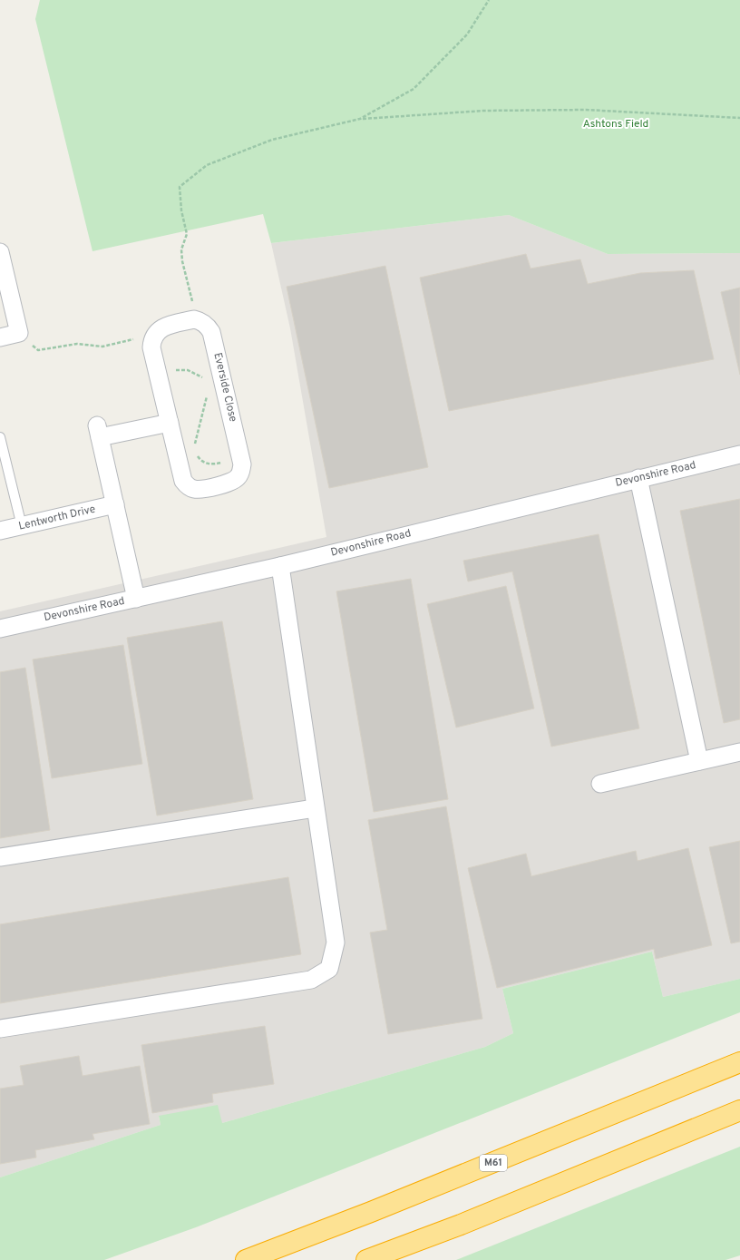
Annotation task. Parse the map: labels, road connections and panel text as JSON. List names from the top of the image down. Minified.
{"streets":{"highway":["M61"],"street":["Everside Close","Devonshire Road","Lentworth Drive"]},"parks":["Ashtons Field"]}
